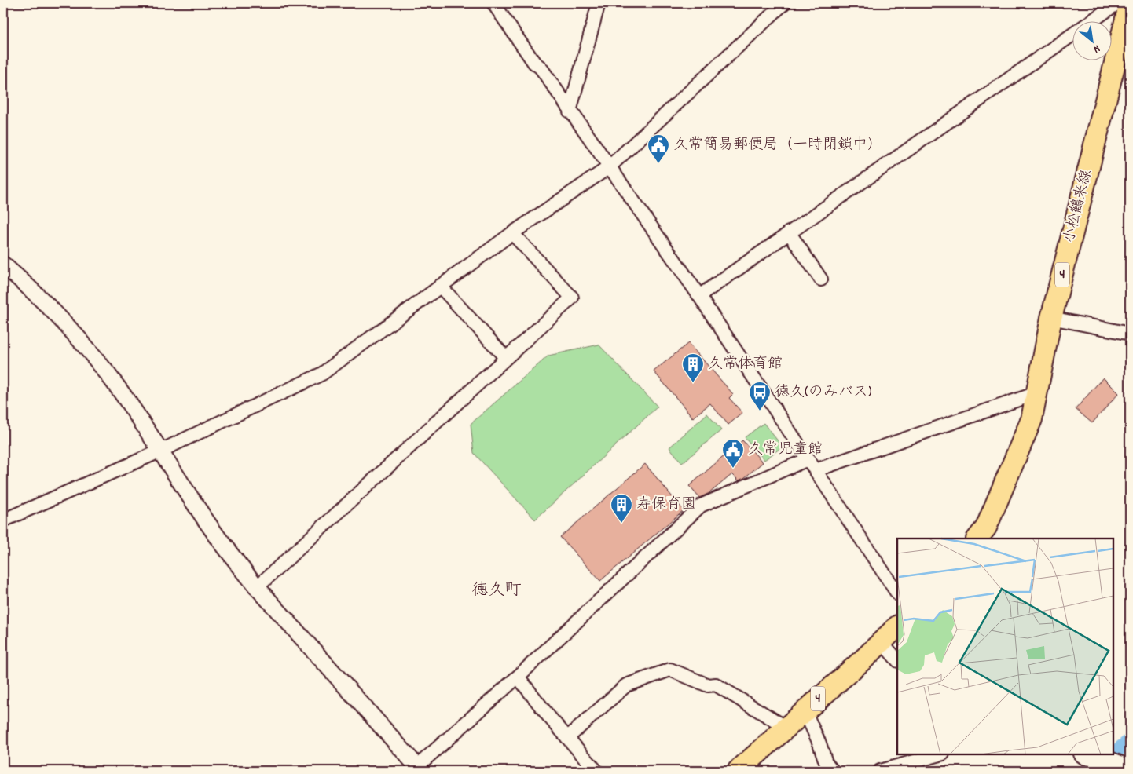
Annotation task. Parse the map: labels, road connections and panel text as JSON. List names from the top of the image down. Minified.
{"streets":{"main road":["小松鶴来線","4"]},"districts":["徳久町"],"places":{"public building":["久常簡易郵便局（一時閉鎖中）","久常児童館"],"building":["久常体育館","寿保育園"],"bus stop":["徳久(のみバス)"]},"north":"bottom right"}
